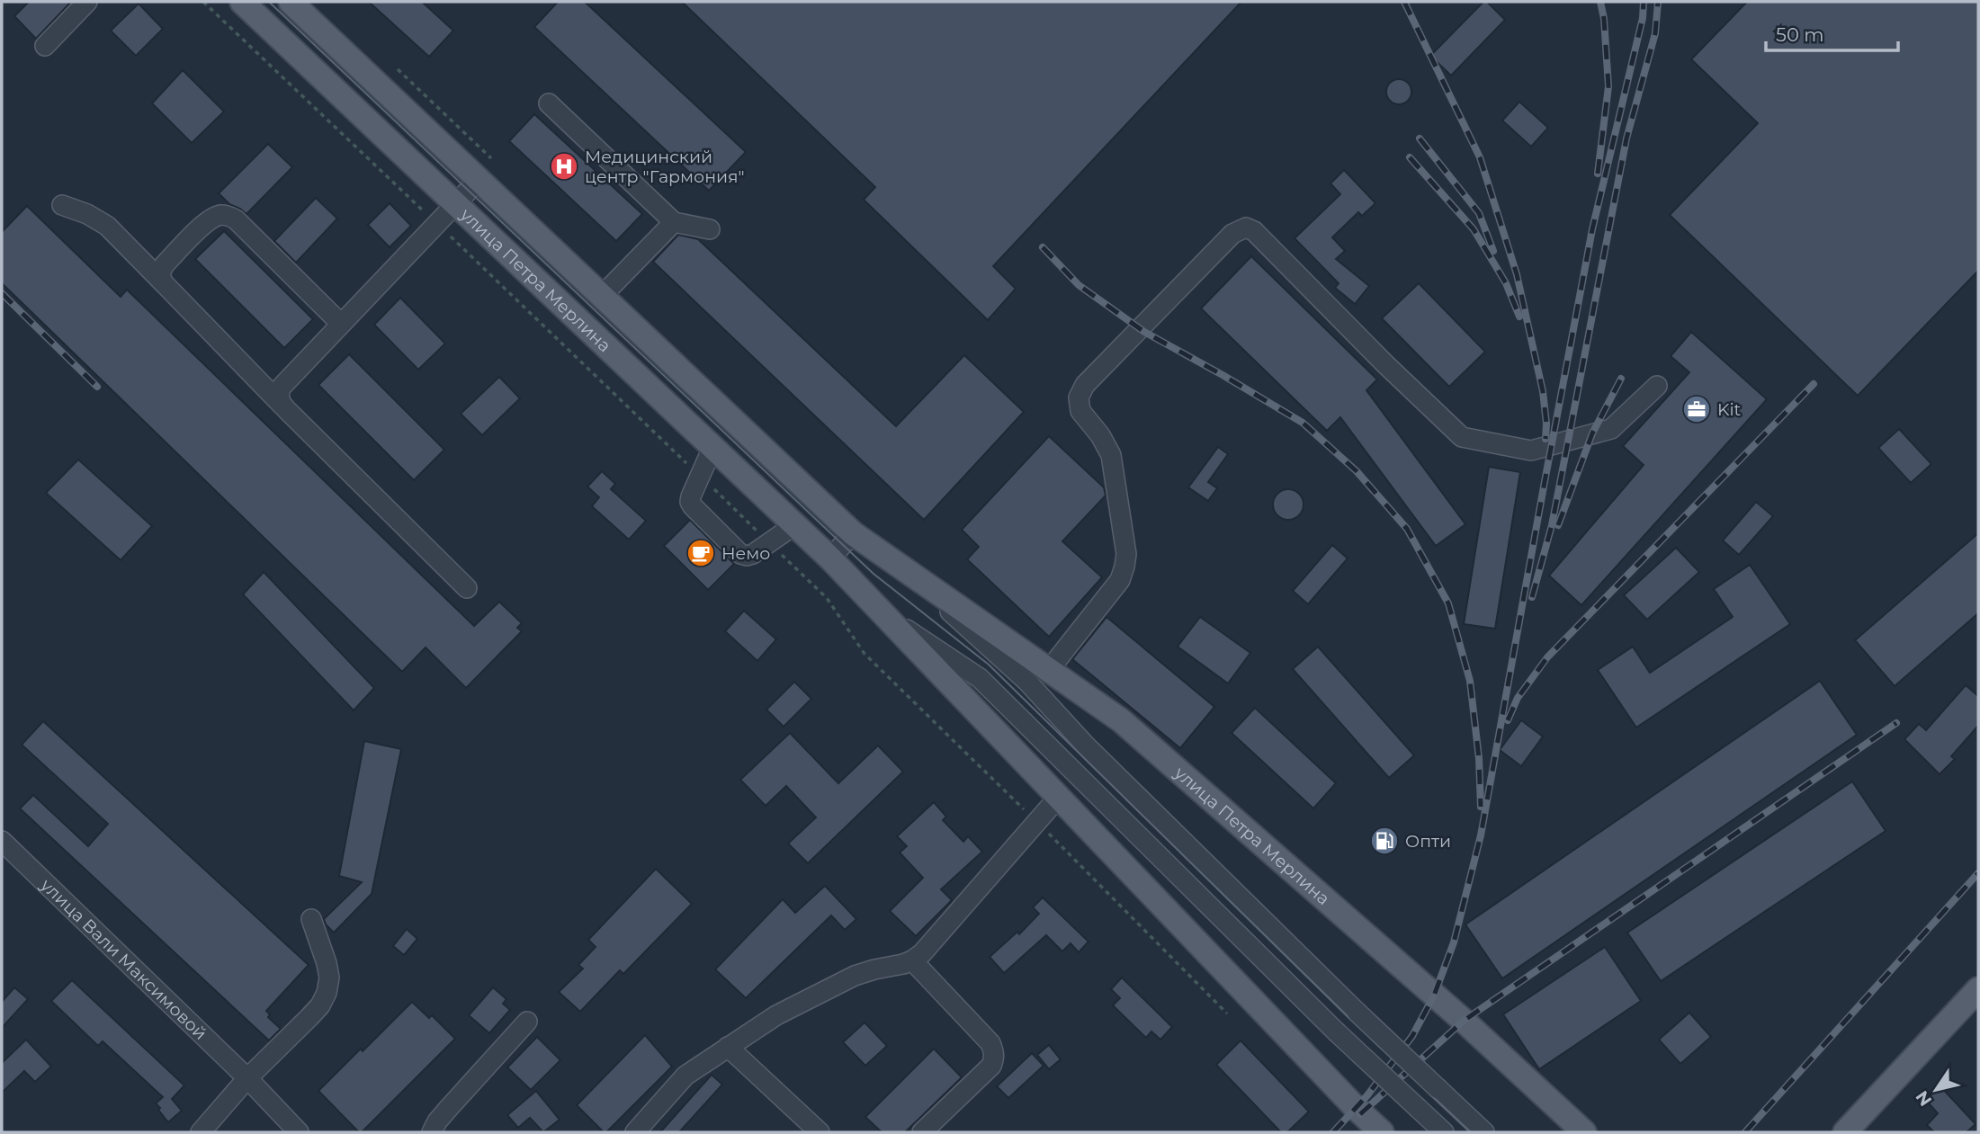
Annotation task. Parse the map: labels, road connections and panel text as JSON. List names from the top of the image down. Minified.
{"streets":{"main road":["улица Петра Мерлина"],"street":["улица Вали Максимовой"]},"places":{"hospital":["Медицинский центр \"Гармония\""],"office":["Kit"],"cafe":["Немо"],"fuel station":["Опти"]},"scale_bar":"50 m","north":"bottom left"}
